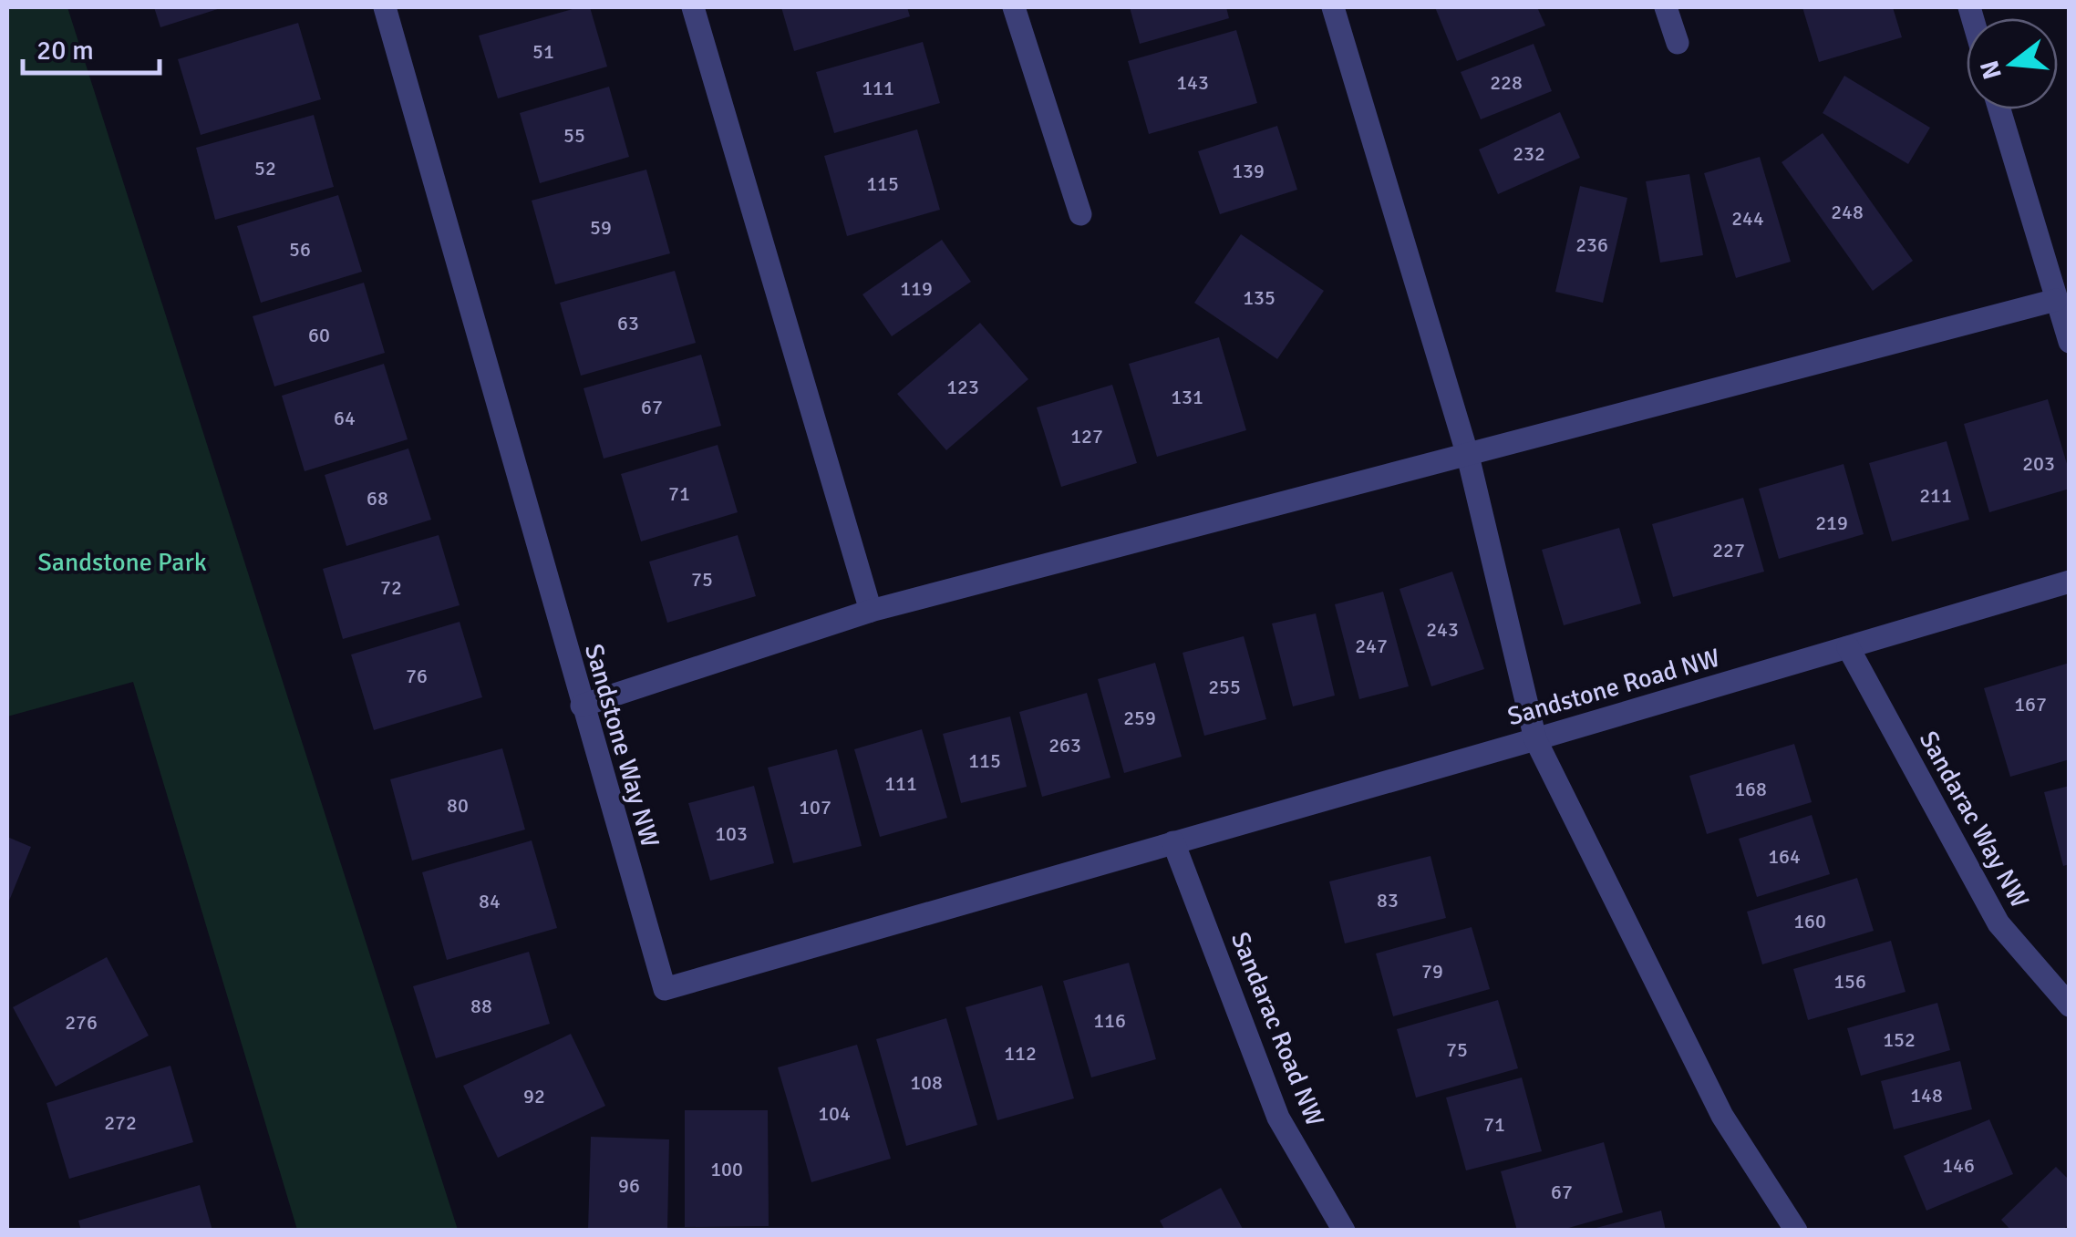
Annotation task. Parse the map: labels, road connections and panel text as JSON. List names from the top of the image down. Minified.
{"streets":{"street":["Sandstone Road NW","Sandstone Way NW","Sandarac Way NW","Sandarac Road NW"]},"crossings":[["Sandstone Road NW","Sandstone Way NW"],["Sandstone Road NW","Sandarac Way NW"],["Sandstone Road NW","Sandarac Road NW"],["Sandstone Way NW","Sandarac Road NW"]],"parks":["Sandstone Park"],"house_numbers":["51","143","228","111","55","232","52","139","115","248","244","59","236","56","119","135","63","60","123","131","67","64","127","203","71","211","68","219","227","75","72","243","247","76","255","167","259","263","115","111","168","80","107","103","164","83","84","160","79","156","88","116","276","152","75","112","108","148","92","104","272","71","146","100","96","67"],"scale_bar":"20 m","north":"left"}
